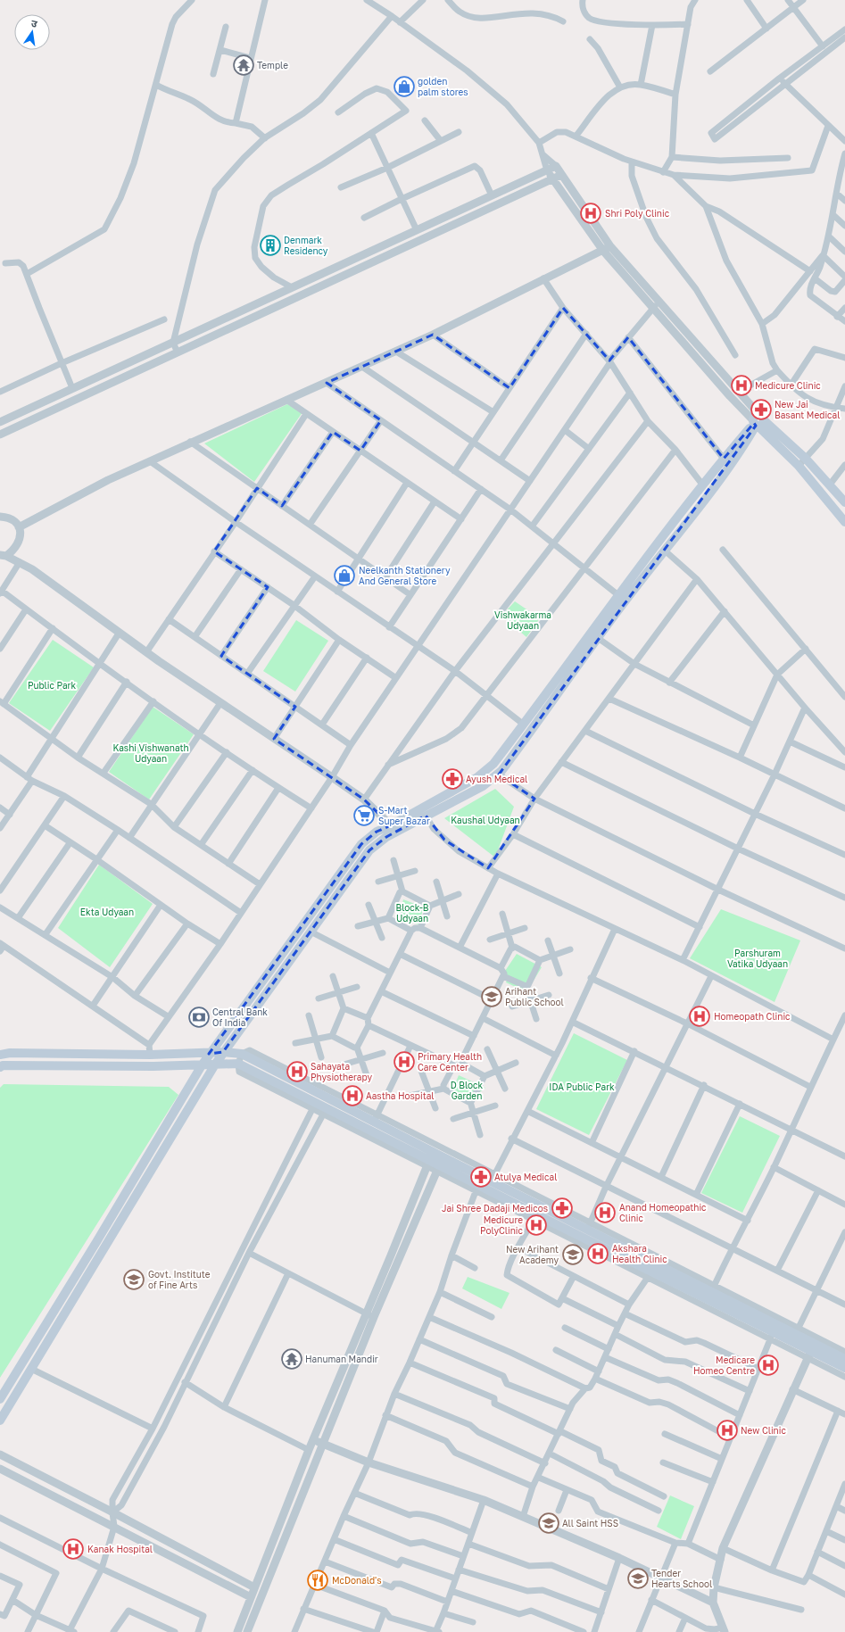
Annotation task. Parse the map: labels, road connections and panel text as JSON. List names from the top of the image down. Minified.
{"parks":["Vishwakarma Udyaan","Public Park","Kashi Vishwanath Udyaan","Kaushal Udyaan","Block-B Udyaan","Ekta Udyaan","Parshuram Vatika Udyaan","D Block Garden","IDA Public Park"],"places":{"temple":["Temple","Hanuman Mandir"],"shop":["golden palm stores","Neelkanth Stationery And General Store"],"hospital":["Shri Poly Clinic","Medicure Clinic","Homeopath Clinic","Primary Health Care Center","Sahayata Physiotherapy","Aastha Hospital","Anand Homeopathic Clinic","Medicure PolyClinic","Akshara Health Clinic","Medicare Homeo Centre","New Clinic","Kanak Hospital"],"building":["Denmark Residency"],"pharmacy":["New Jai Basant Medical","Ayush Medical","Atulya Medical","Jai Shree Dadaji Medicos"],"supermarket":["S-Mart Super Bazar"],"school or university":["Arihant Public School","New Arihant Academy","Govt. Institute of Fine Arts","All Saint HSS","Tender Hearts School"],"bank":["Central Bank Of India"],"restaurant":["McDonald's"]},"north":"top"}
